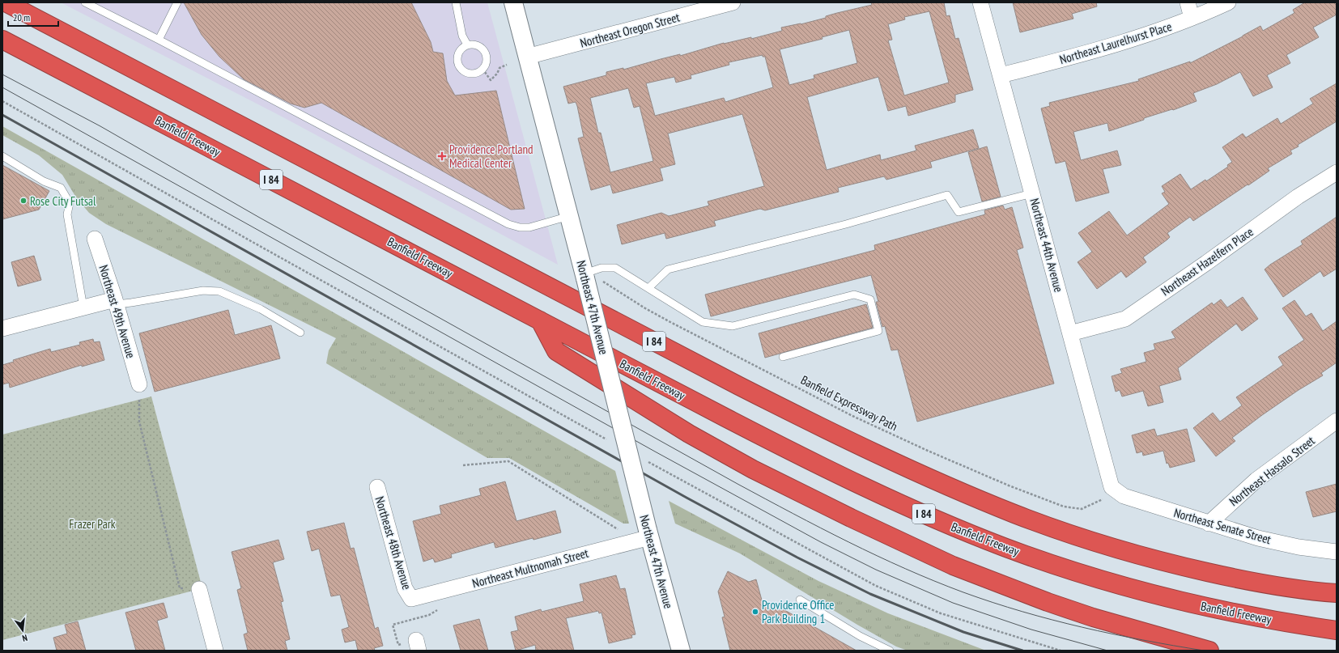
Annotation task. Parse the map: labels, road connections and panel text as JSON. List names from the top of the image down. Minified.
{"streets":{"highway":["Banfield Freeway","I 84"],"main road":["Northeast 47th Avenue"],"street":["Northeast Oregon Street","Northeast Laurelhurst Place","Northeast 44th Avenue","Northeast Hazelfern Place","Northeast 49th Avenue","Northeast Hassalo Street","Northeast Senate Street","Northeast 48th Avenue","Northeast Multnomah Street"],"path":["Banfield Expressway Path"]},"crossings":[["Northeast Oregon Street","Northeast 47th Avenue"],["Northeast Laurelhurst Place","Northeast 44th Avenue"],["Northeast 44th Avenue","Northeast Hazelfern Place"],["Northeast 44th Avenue","Banfield Expressway Path"],["Northeast 44th Avenue","Northeast Senate Street"],["Northeast 47th Avenue","Banfield Expressway Path"],["Northeast 47th Avenue","Northeast Multnomah Street"],["Banfield Expressway Path","Northeast Senate Street"],["Northeast Hassalo Street","Northeast Senate Street"],["Northeast 48th Avenue","Northeast Multnomah Street"]],"parks":["Frazer Park"],"places":{"health":["Providence Portland Medical Center"],"other":["Rose City Futsal","Providence Office Park Building 1"]},"scale_bar":"20 m","north":"bottom"}
